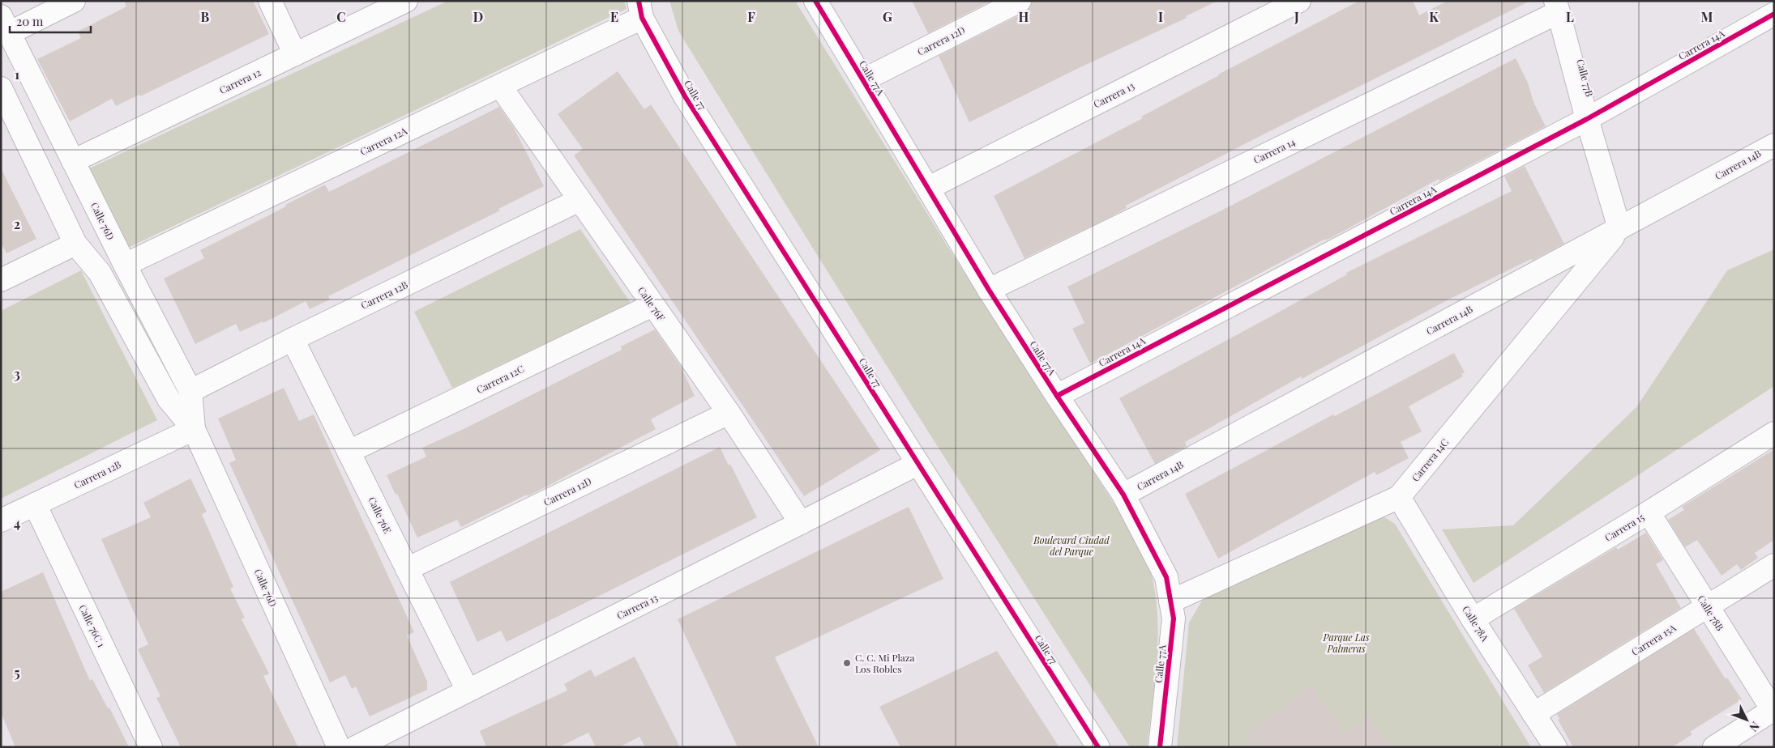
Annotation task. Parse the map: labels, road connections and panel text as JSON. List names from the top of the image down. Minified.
{"streets":{"street":["Carrera 12D","Carrera 14A","Calle 77A","Calle 77B","Carrera 12","Calle 77","Carrera 13","Carrera 12A","Carrera 14","Carrera 14B","Calle 76D","Carrera 12B","Calle 76F","Carrera 12C","Carrera 14C","Calle 76E","Carrera 15","Calle 78B","Calle 78A","Calle 76C 1","Carrera 15A"]},"crossings":[["Carrera 12D","Calle 77A"],["Carrera 12D","Calle 76F"],["Carrera 12D","Calle 76E"],["Carrera 14A","Calle 77A"],["Carrera 14A","Calle 77B"],["Calle 77A","Carrera 13"],["Calle 77A","Carrera 14"],["Calle 77A","Carrera 14B"],["Calle 77A","Carrera 14C"],["Calle 77B","Carrera 14"],["Calle 77B","Carrera 14B"],["Calle 77B","Carrera 14C"],["Carrera 12","Calle 76D"],["Calle 77","Carrera 13"],["Calle 77","Carrera 12A"],["Carrera 13","Calle 76F"],["Carrera 13","Calle 76E"],["Carrera 12A","Calle 76D"],["Carrera 12A","Calle 76F"],["Carrera 14B","Carrera 14C"],["Calle 76D","Carrera 12B"],["Carrera 12B","Calle 76F"],["Carrera 12B","Calle 76E"],["Carrera 12B","Calle 76C 1"],["Calle 76F","Carrera 12C"],["Carrera 12C","Calle 76E"],["Carrera 14C","Calle 78A"],["Carrera 15","Calle 78B"],["Carrera 15","Calle 78A"],["Calle 78B","Carrera 15A"],["Calle 78A","Carrera 15A"]],"parks":["Boulevard Ciudad del Parque","Parque Las Palmeras"],"places":["C. C. Mi Plaza Los Robles"],"scale_bar":"20 m","north":"bottom right","grid":{"columns":["B","C","D","E","F","G","H","I","J","K","L","M"],"rows":["1","2","3","4","5"]}}
